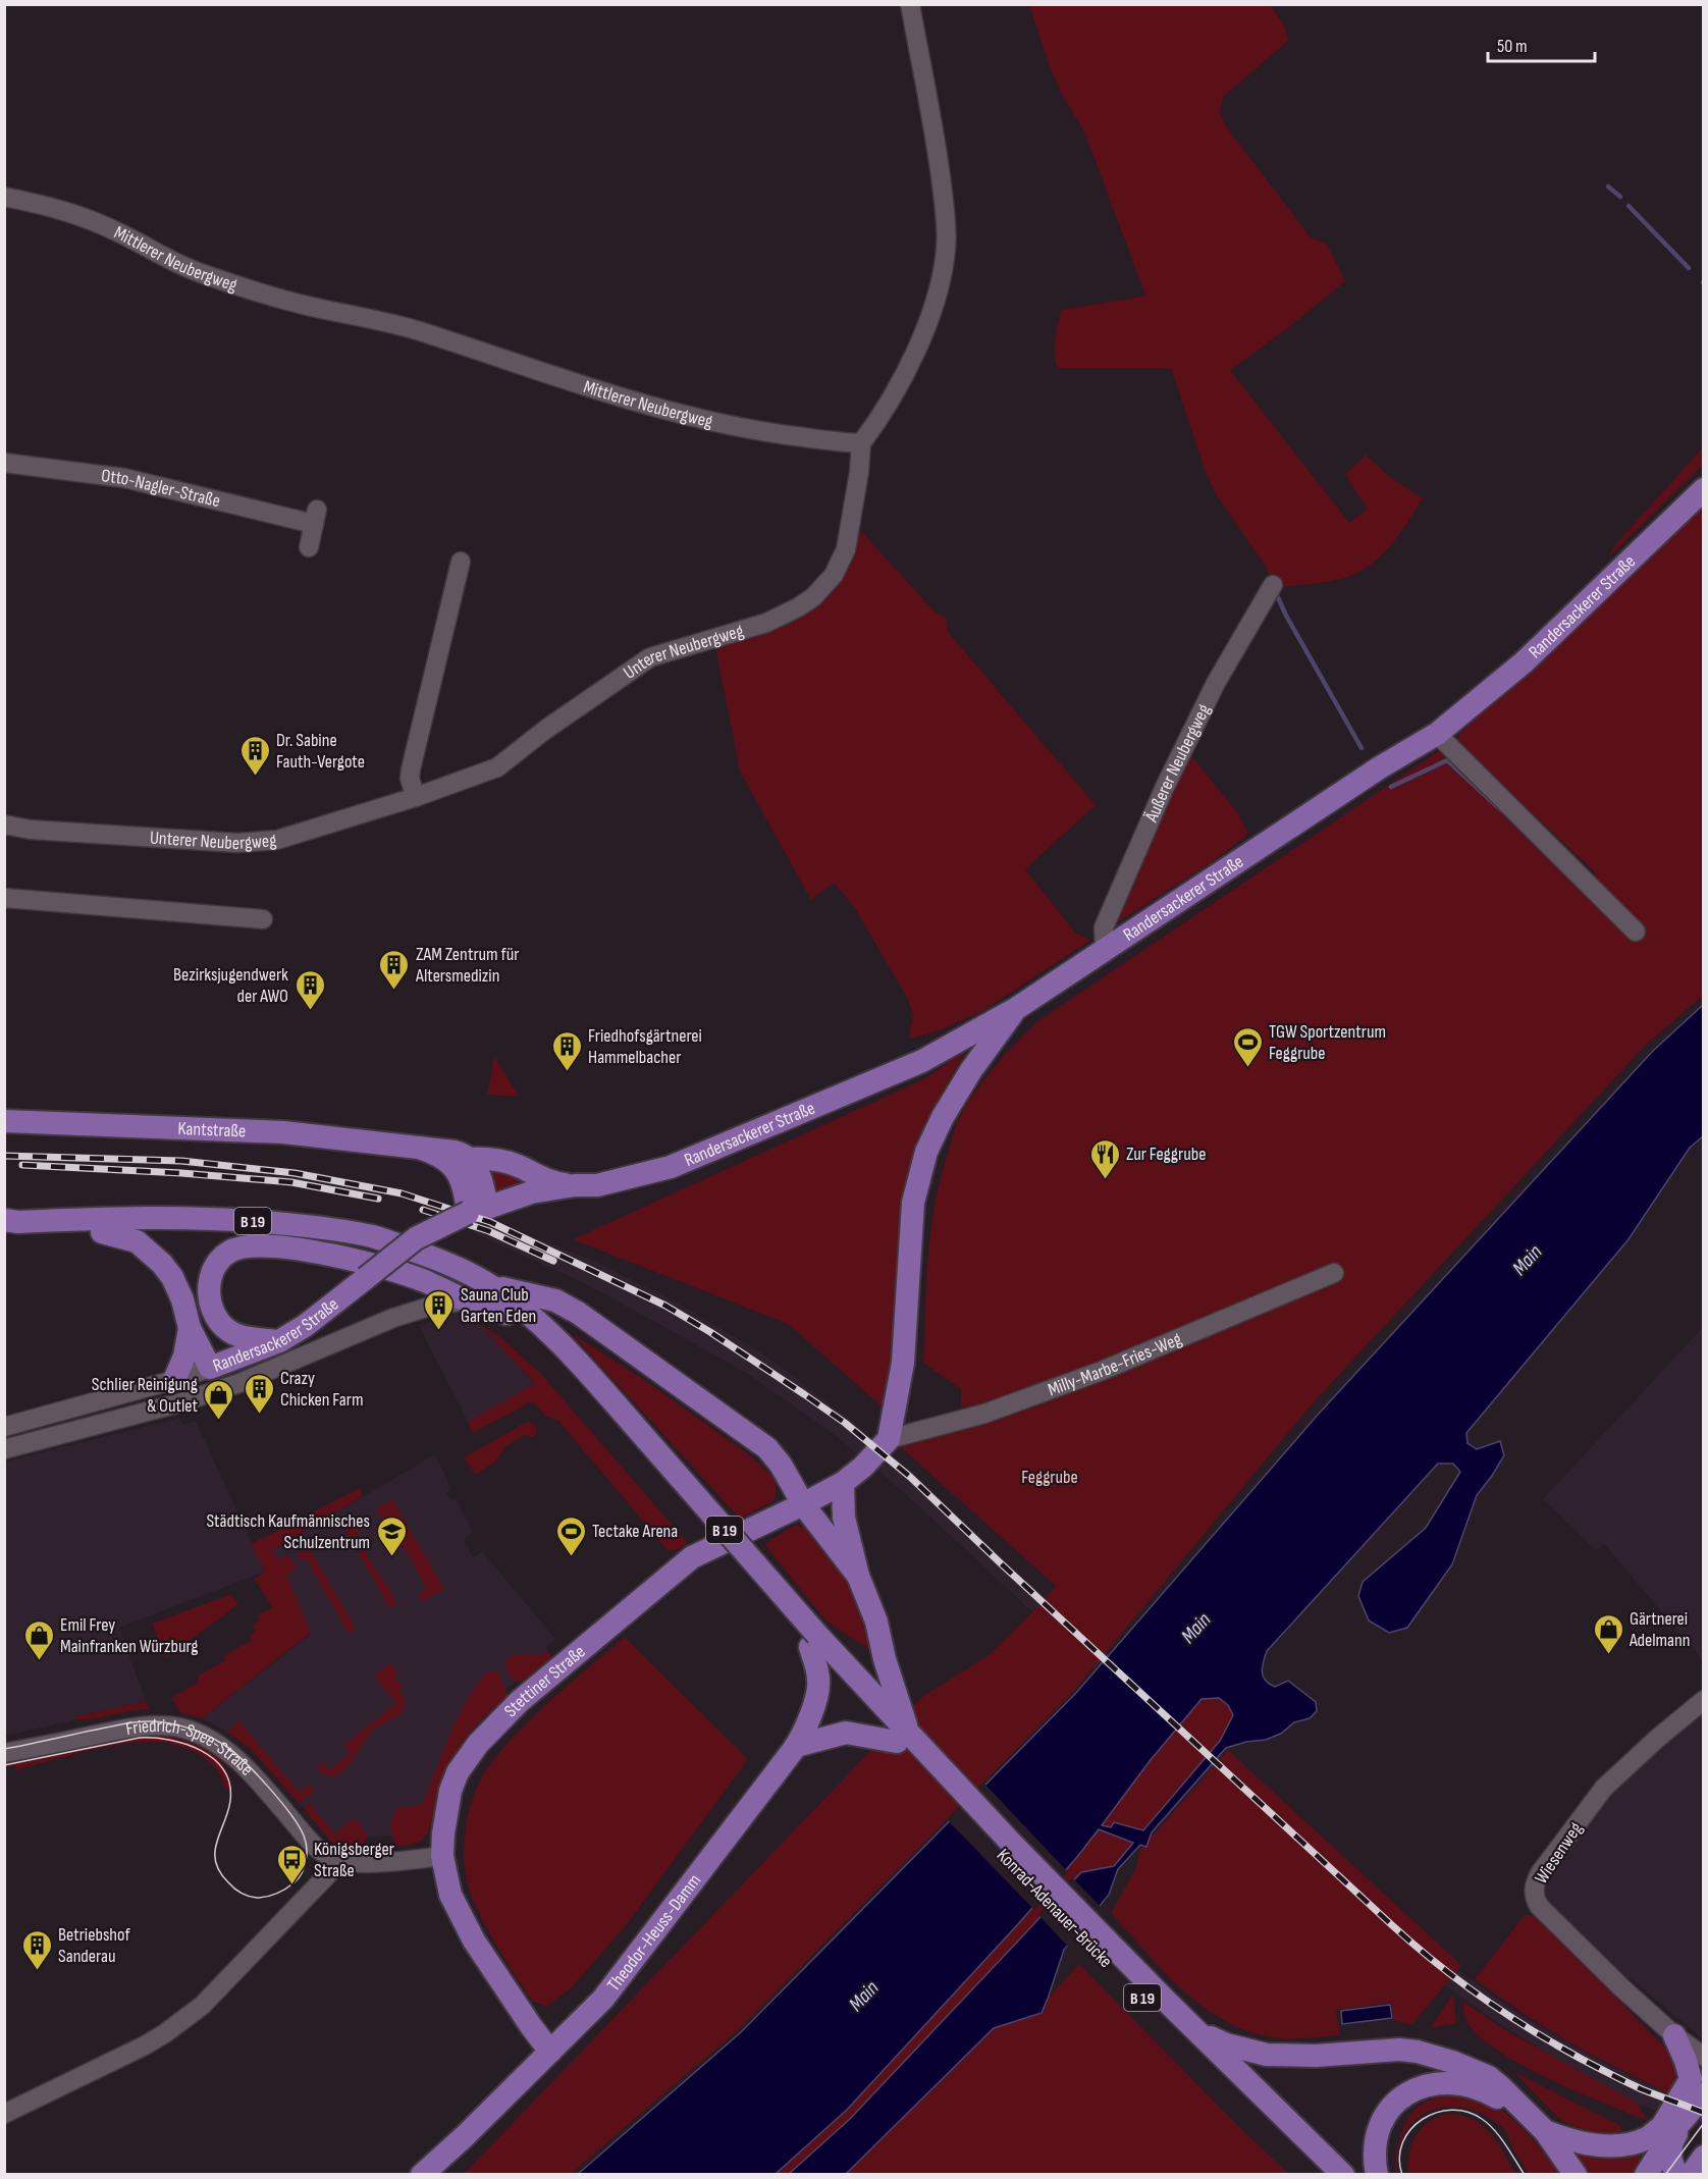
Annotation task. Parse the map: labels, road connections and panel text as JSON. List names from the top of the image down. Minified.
{"streets":{"main road":["Randersackerer Straße","Kantstraße","B 19","Stettiner Straße","Konrad-Adenauer-Brücke","Theodor-Heuss-Damm"],"street":["Mittlerer Neubergweg","Otto-Nagler-Straße","Unterer Neubergweg","Äußerer Neubergweg","Milly-Marbe-Fries-Weg","Friedrich-Spee-Straße","Wiesenweg"]},"crossings":[["Mittlerer Neubergweg","Unterer Neubergweg"],["Randersackerer Straße","Äußerer Neubergweg"],["Randersackerer Straße","Kantstraße"],["B 19","Konrad-Adenauer-Brücke"],["B 19","Theodor-Heuss-Damm"],["Milly-Marbe-Fries-Weg","Stettiner Straße"],["Stettiner Straße","Theodor-Heuss-Damm"]],"water":["Main"],"parks":["Feggrube"],"places":{"building":["Dr. Sabine Fauth-Vergote","ZAM Zentrum für Altersmedizin","Bezirksjugendwerk der AWO","Friedhofsgärtnerei Hammelbacher","Sauna Club Garten Eden","Crazy Chicken Farm","Betriebshof Sanderau"],"sports":["TGW Sportzentrum Feggrube","Tectake Arena"],"restaurant":["Zur Feggrube"],"shop":["Schlier Reinigung & Outlet","Gärtnerei Adelmann","Emil Frey Mainfranken Würzburg"],"school or university":["Städtisch Kaufmännisches Schulzentrum"],"bus stop":["Königsberger Straße"]},"scale_bar":"50 m"}
